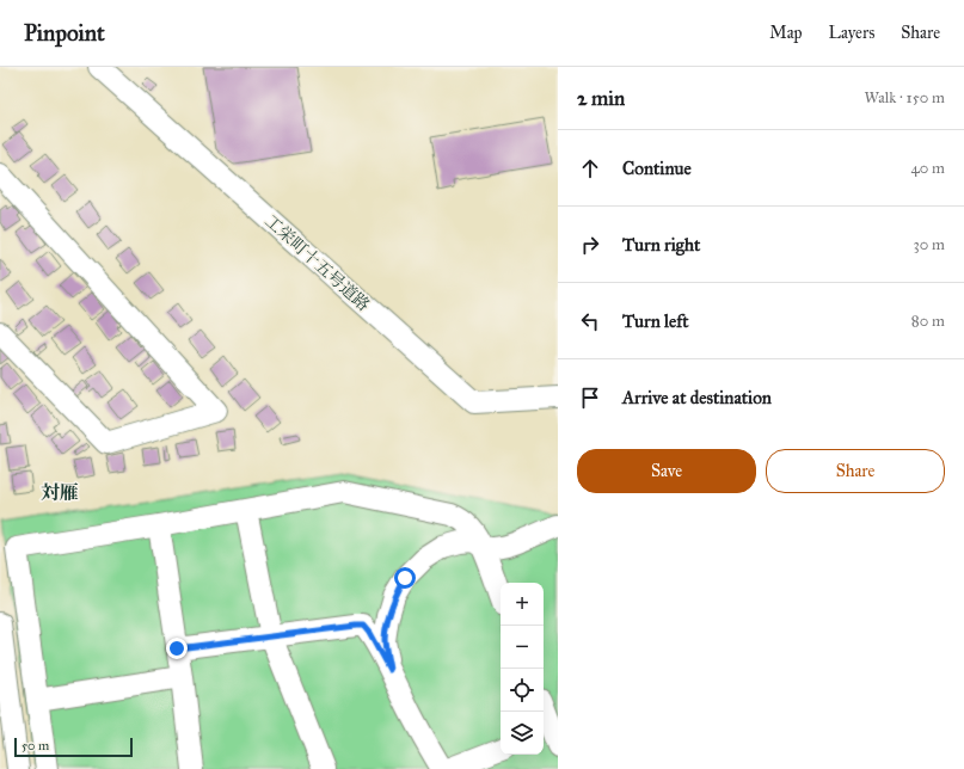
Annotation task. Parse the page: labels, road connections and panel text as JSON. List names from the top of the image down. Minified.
{"streets":{"street":["工栄町十五号道路"]},"districts":["対雁"],"scale_bar":"50 m","page":{"header":"Pinpoint","nav":["Map","Layers","Share"],"heading":["2 min","Walk · 150 m"],"list":[["Continue","40 m"],["Turn right","30 m"],["Turn left","80 m"],"Arrive at destination"],"buttons":["Save","Share"],"map_buttons":["+","−"],"scale":"50 m"}}
